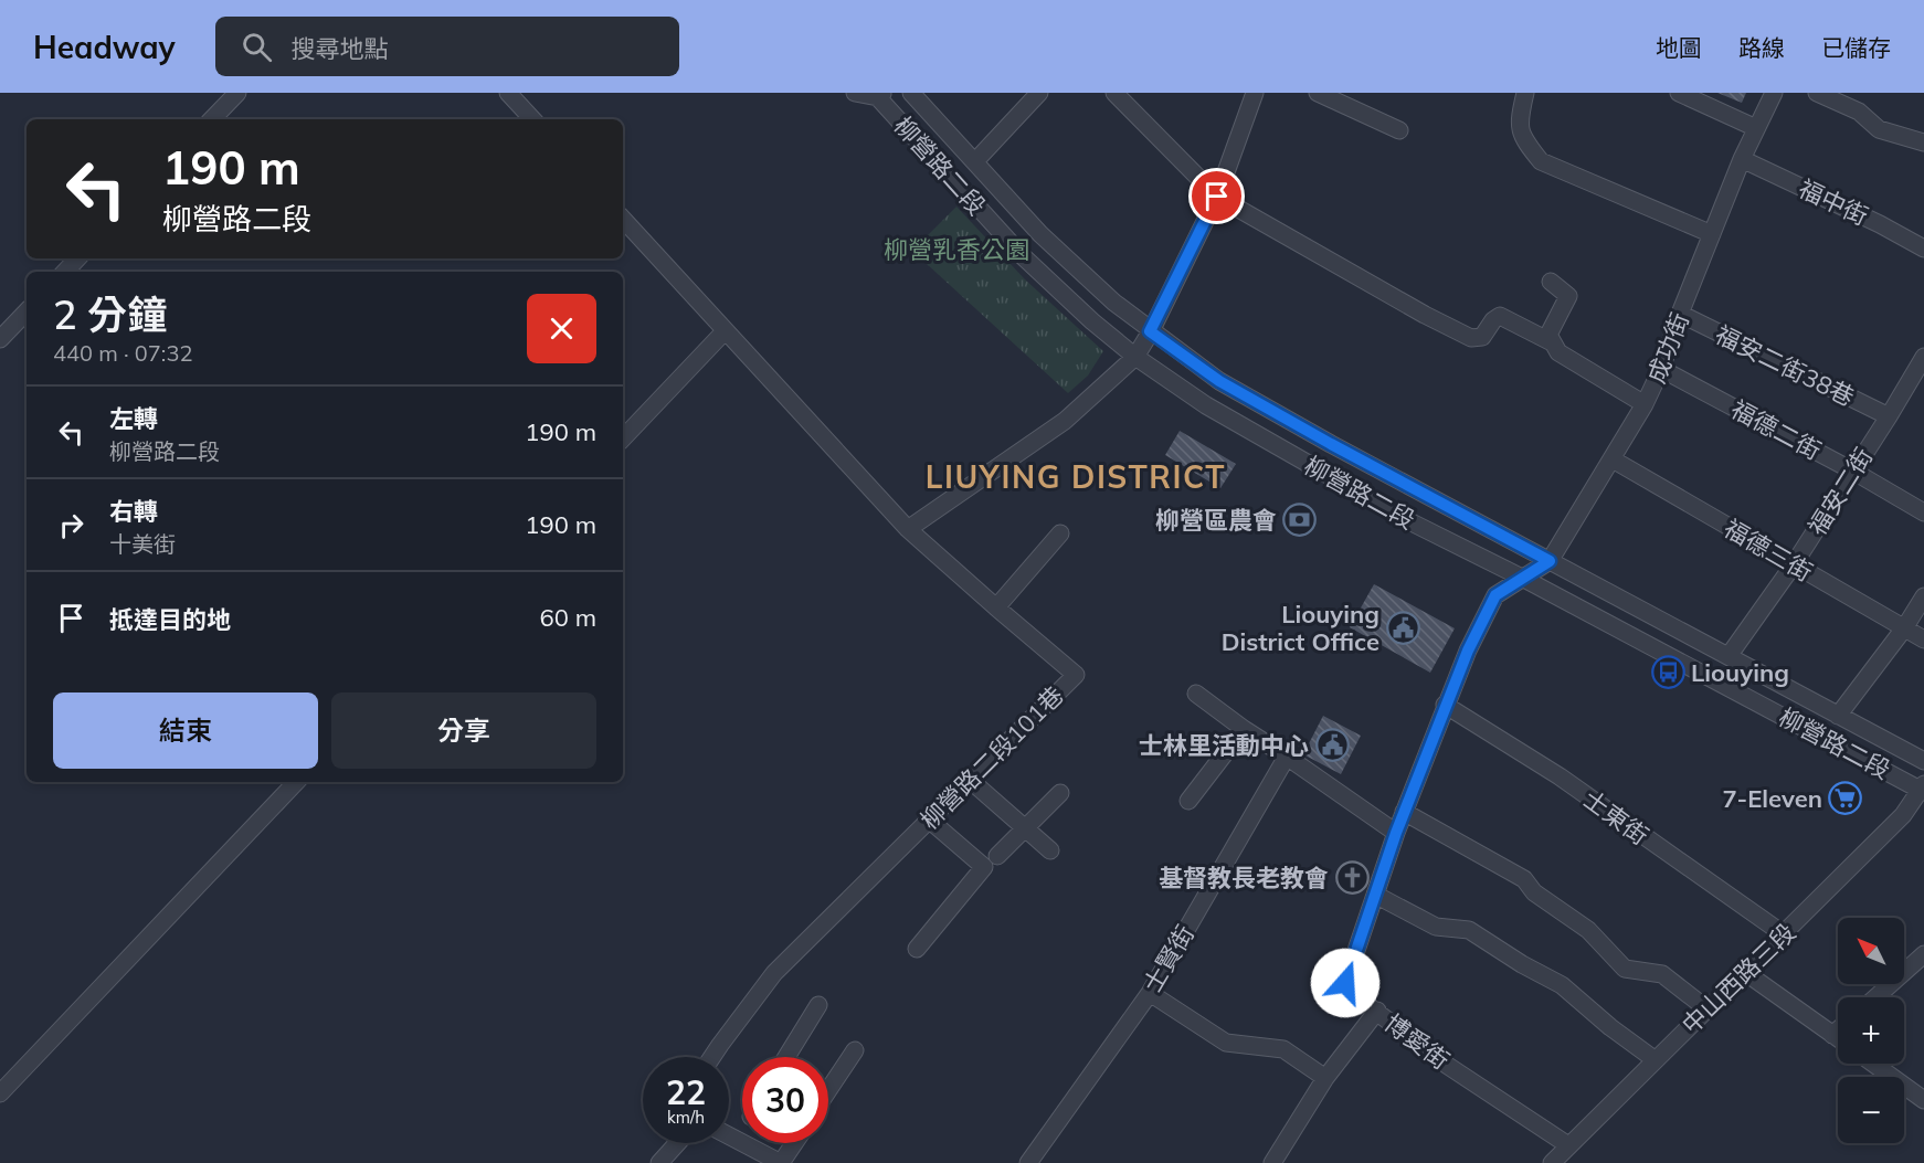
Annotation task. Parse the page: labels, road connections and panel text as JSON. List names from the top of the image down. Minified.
{"streets":{"street":["柳營路二段","福中街","成功街","福安二街38巷","福德二街","福安二街","福德三街","柳營路二段101巷","士東街","士賢街","中山西路三段","博愛街"]},"crossings":[["柳營路二段","成功街"],["柳營路二段","福安二街"],["柳營路二段","中山西路三段"],["柳營路二段","博愛街"],["福中街","成功街"],["成功街","福安二街38巷"],["成功街","福德二街"],["成功街","福德三街"],["成功街","博愛街"],["福安二街38巷","福安二街"],["福德二街","福安二街"],["福安二街","福德三街"],["士東街","中山西路三段"],["士東街","博愛街"],["中山西路三段","博愛街"]],"districts":["LIUYING DISTRICT"],"parks":["柳營乳香公園"],"places":{"bank":["柳營區農會"],"public building":["Liouying District Office","士林里活動中心"],"bus stop":["Liouying"],"supermarket":["7-Eleven"],"church":["基督教長老教會"]},"north":"top left","page":{"header":"Headway","search":"搜尋地點","nav":["地圖","路線","已儲存"],"turn":["190 m","柳營路二段"],"heading":["2 分鐘","440 m · 07:32"],"list":[{"name":"左轉","note":"柳營路二段","value":"190 m"},{"name":"右轉","note":"十美街","value":"190 m"},{"name":"抵達目的地","value":"60 m"}],"buttons":["結束","分享"],"map_buttons":["+","−"],"speed":"22 km/h","limit":"30"}}
